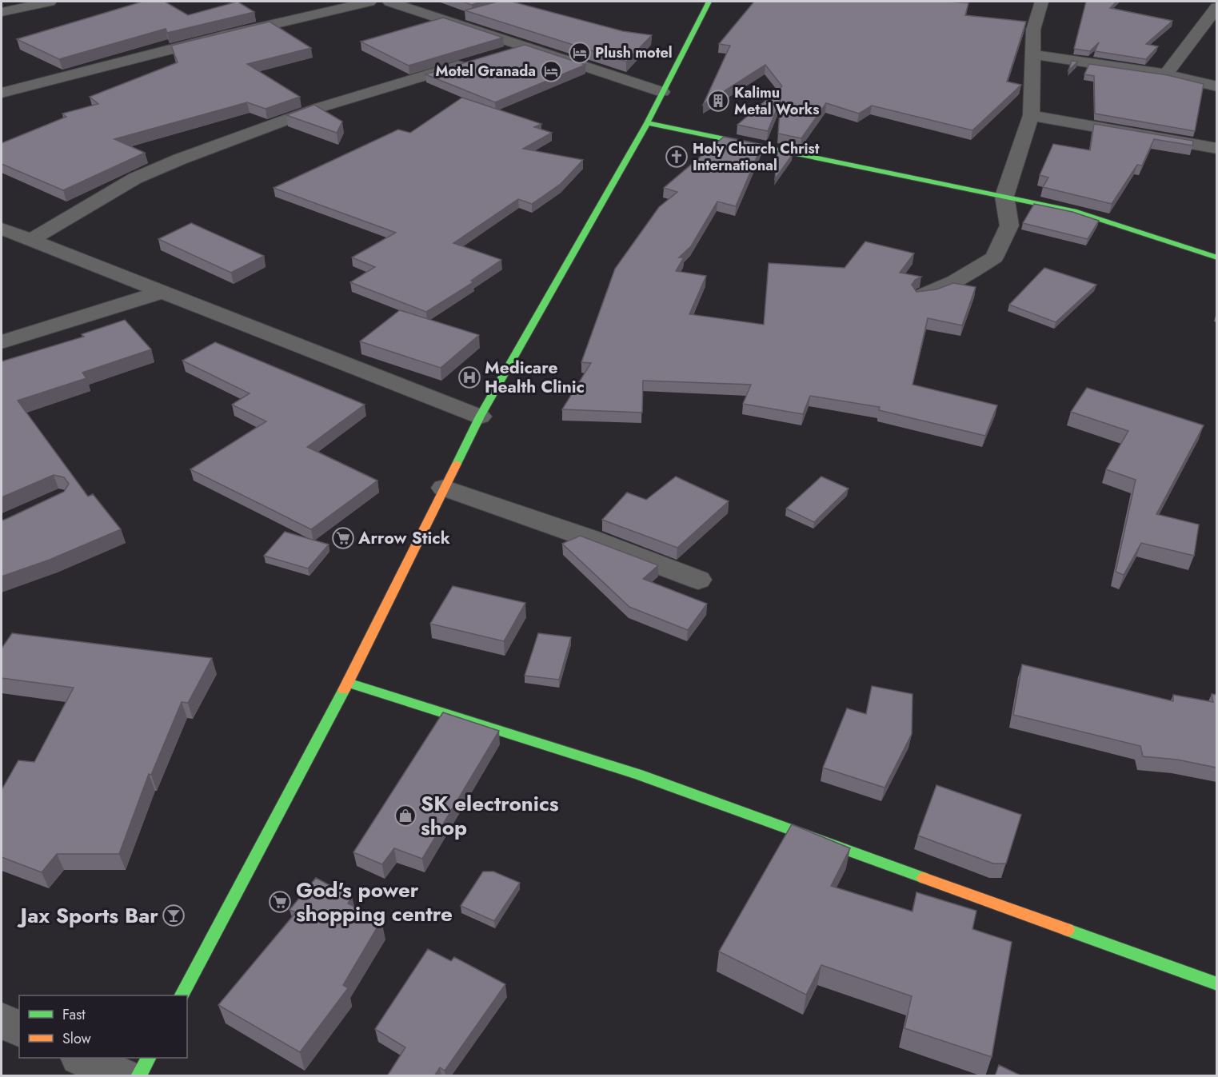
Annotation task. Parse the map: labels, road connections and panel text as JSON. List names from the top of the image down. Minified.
{"places":{"hotel":["Plush motel","Motel Granada"],"building":["Kalimu Metal Works"],"church":["Holy Church Christ International"],"hospital":["Medicare Health Clinic"],"supermarket":["Arrow Stick","God's power shopping centre"],"shop":["SK electronics shop"],"bar":["Jax Sports Bar"]},"legend":["Fast","Slow"]}
